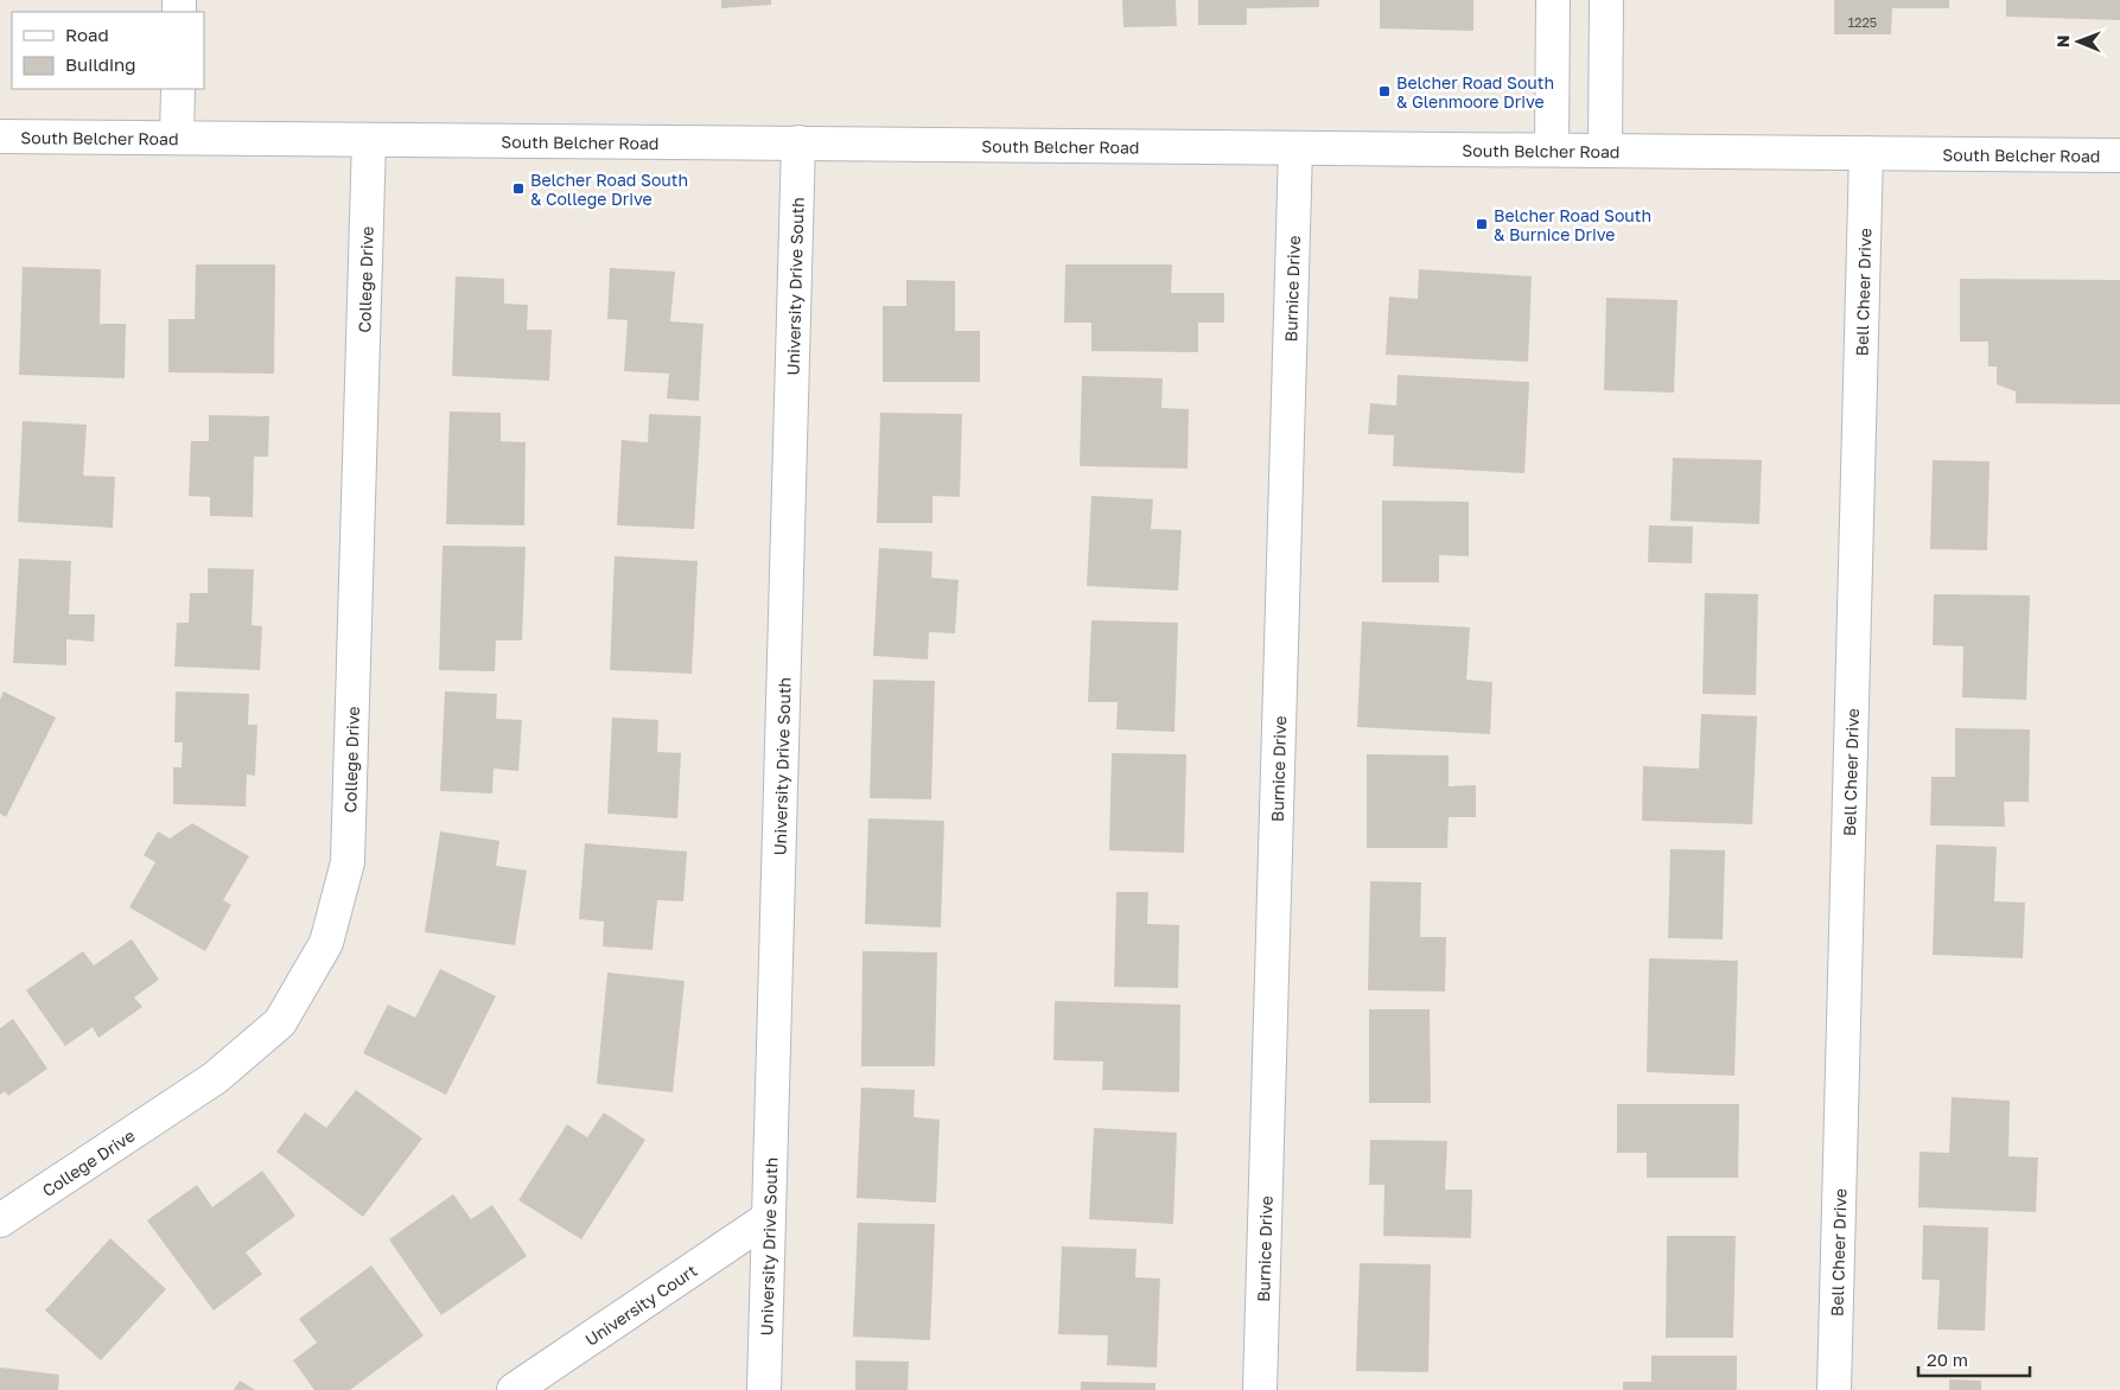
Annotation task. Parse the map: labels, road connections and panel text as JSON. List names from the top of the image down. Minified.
{"streets":{"street":["South Belcher Road","College Drive","University Drive South","Burnice Drive","Bell Cheer Drive","University Court"]},"crossings":[["South Belcher Road","College Drive"],["South Belcher Road","University Drive South"],["South Belcher Road","Burnice Drive"],["South Belcher Road","Bell Cheer Drive"],["University Drive South","University Court"]],"places":{"transit":["Belcher Road South & Glenmoore Drive","Belcher Road South & College Drive","Belcher Road South & Burnice Drive"]},"house_numbers":["1225"],"legend":["Road","Building"],"scale_bar":"20 m","north":"left"}
